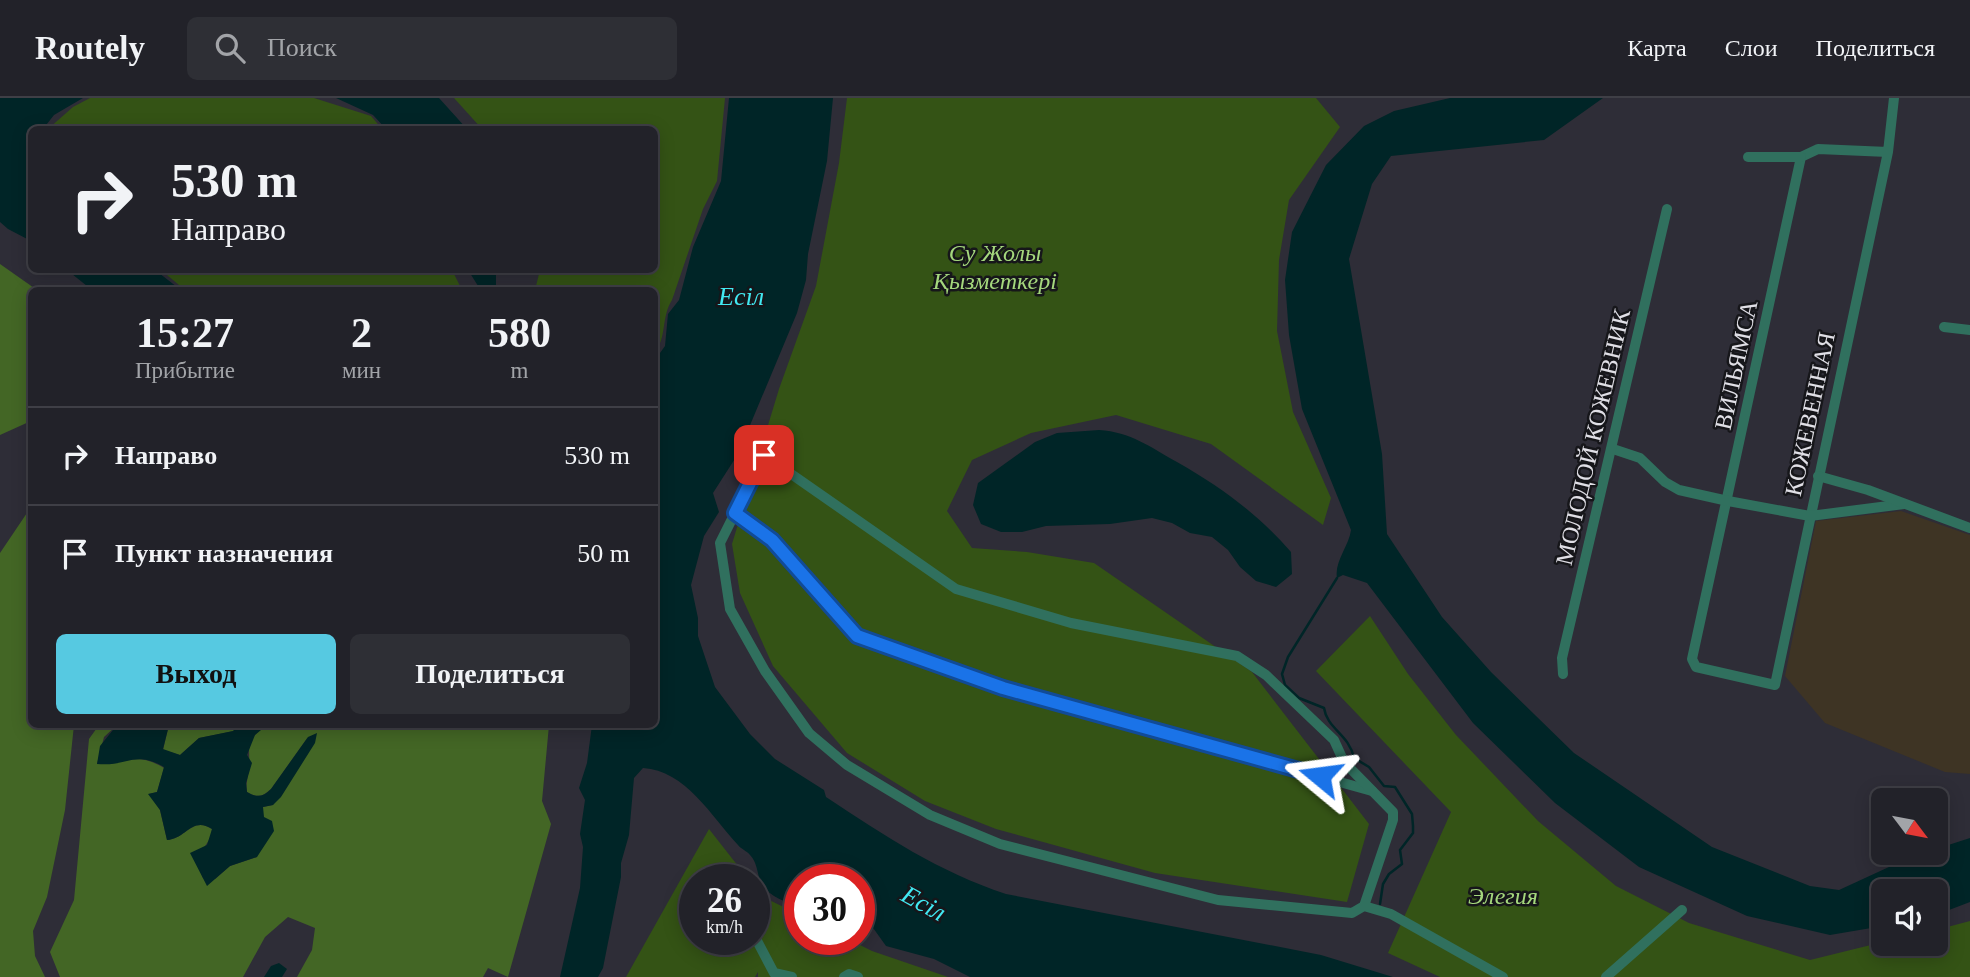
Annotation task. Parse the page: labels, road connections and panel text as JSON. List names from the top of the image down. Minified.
{"streets":{"street":["ВИЛЬЯМСА","КОЖЕВЕННАЯ","МОЛОДОЙ КОЖЕВНИК"]},"crossings":[["ВИЛЬЯМСА","КОЖЕВЕННАЯ"]],"water":["Есіл"],"parks":["Су Жолы Қызметкері","Элегия"],"north":"bottom right","page":{"header":"Routely","search":"Поиск","nav":["Карта","Слои","Поделиться"],"turn":["530 m","Направо"],"eta":["15:27","Прибытие","2","мин","580","m"],"list":[{"name":"Направо","value":"530 m"},{"name":"Пункт назначения","value":"50 m"}],"buttons":["Выход","Поделиться"],"speed":"26 km/h","limit":"30"}}
